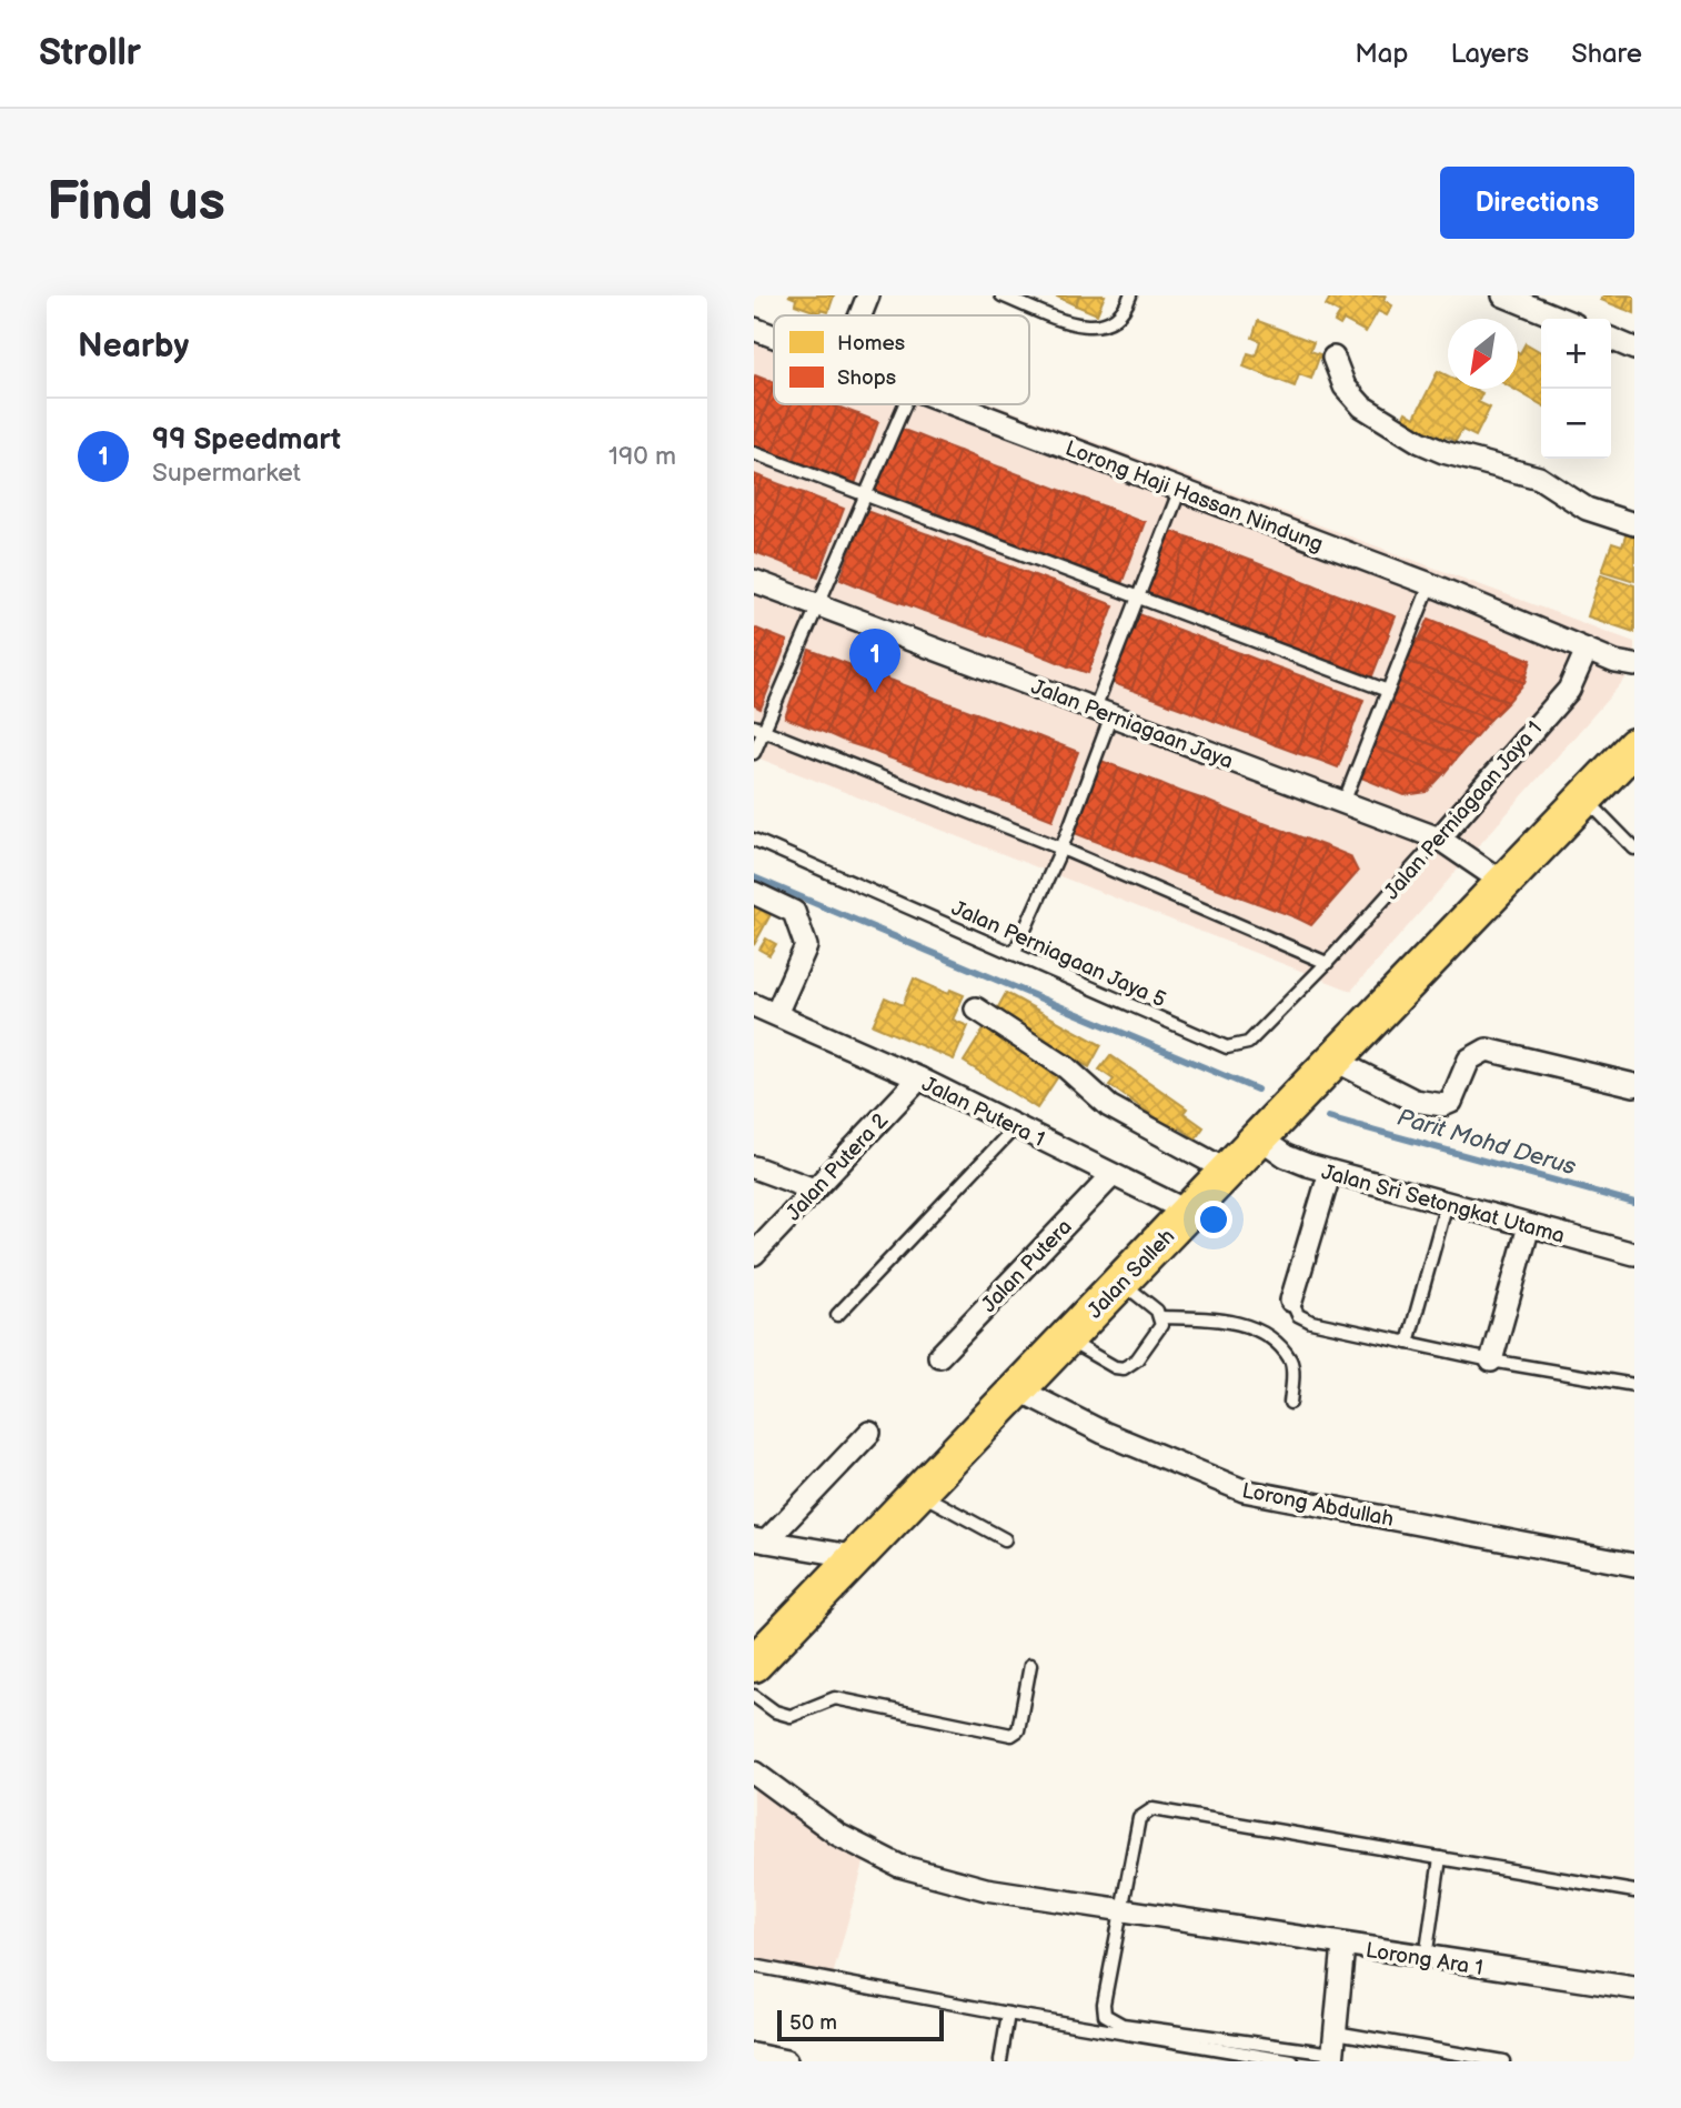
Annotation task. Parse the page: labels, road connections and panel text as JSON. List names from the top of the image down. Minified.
{"streets":{"main road":["Jalan Salleh"],"street":["Lorong Haji Hassan Nindung","Jalan Perniagaan Jaya","Jalan Perniagaan Jaya 1","Jalan Putera 1","Jalan Putera 2","Jalan Sri Setongkat Utama","Jalan Putera","Lorong Abdullah","Lorong Ara 1"],"lane":["Jalan Perniagaan Jaya 5"]},"crossings":[["Lorong Haji Hassan Nindung","Jalan Perniagaan Jaya 1"],["Jalan Perniagaan Jaya","Jalan Perniagaan Jaya 1"],["Jalan Perniagaan Jaya","Jalan Salleh"],["Jalan Perniagaan Jaya 1","Jalan Perniagaan Jaya 5"],["Jalan Putera 1","Jalan Putera 2"],["Jalan Putera 1","Jalan Putera"],["Jalan Putera 1","Jalan Salleh"],["Jalan Sri Setongkat Utama","Jalan Salleh"],["Jalan Salleh","Lorong Abdullah"]],"water":["Parit Mohd Derus"],"legend":["Homes","Shops"],"scale_bar":"50 m","north":"bottom left","page":{"header":"Strollr","nav":["Map","Layers","Share"],"buttons":"Directions","title":"Find us","heading":"Nearby","map_buttons":["+","−"],"list":[{"mark":"1","name":"99 Speedmart","note":"Supermarket","value":"190 m"}],"pins":"1","scale":"50 m"}}
